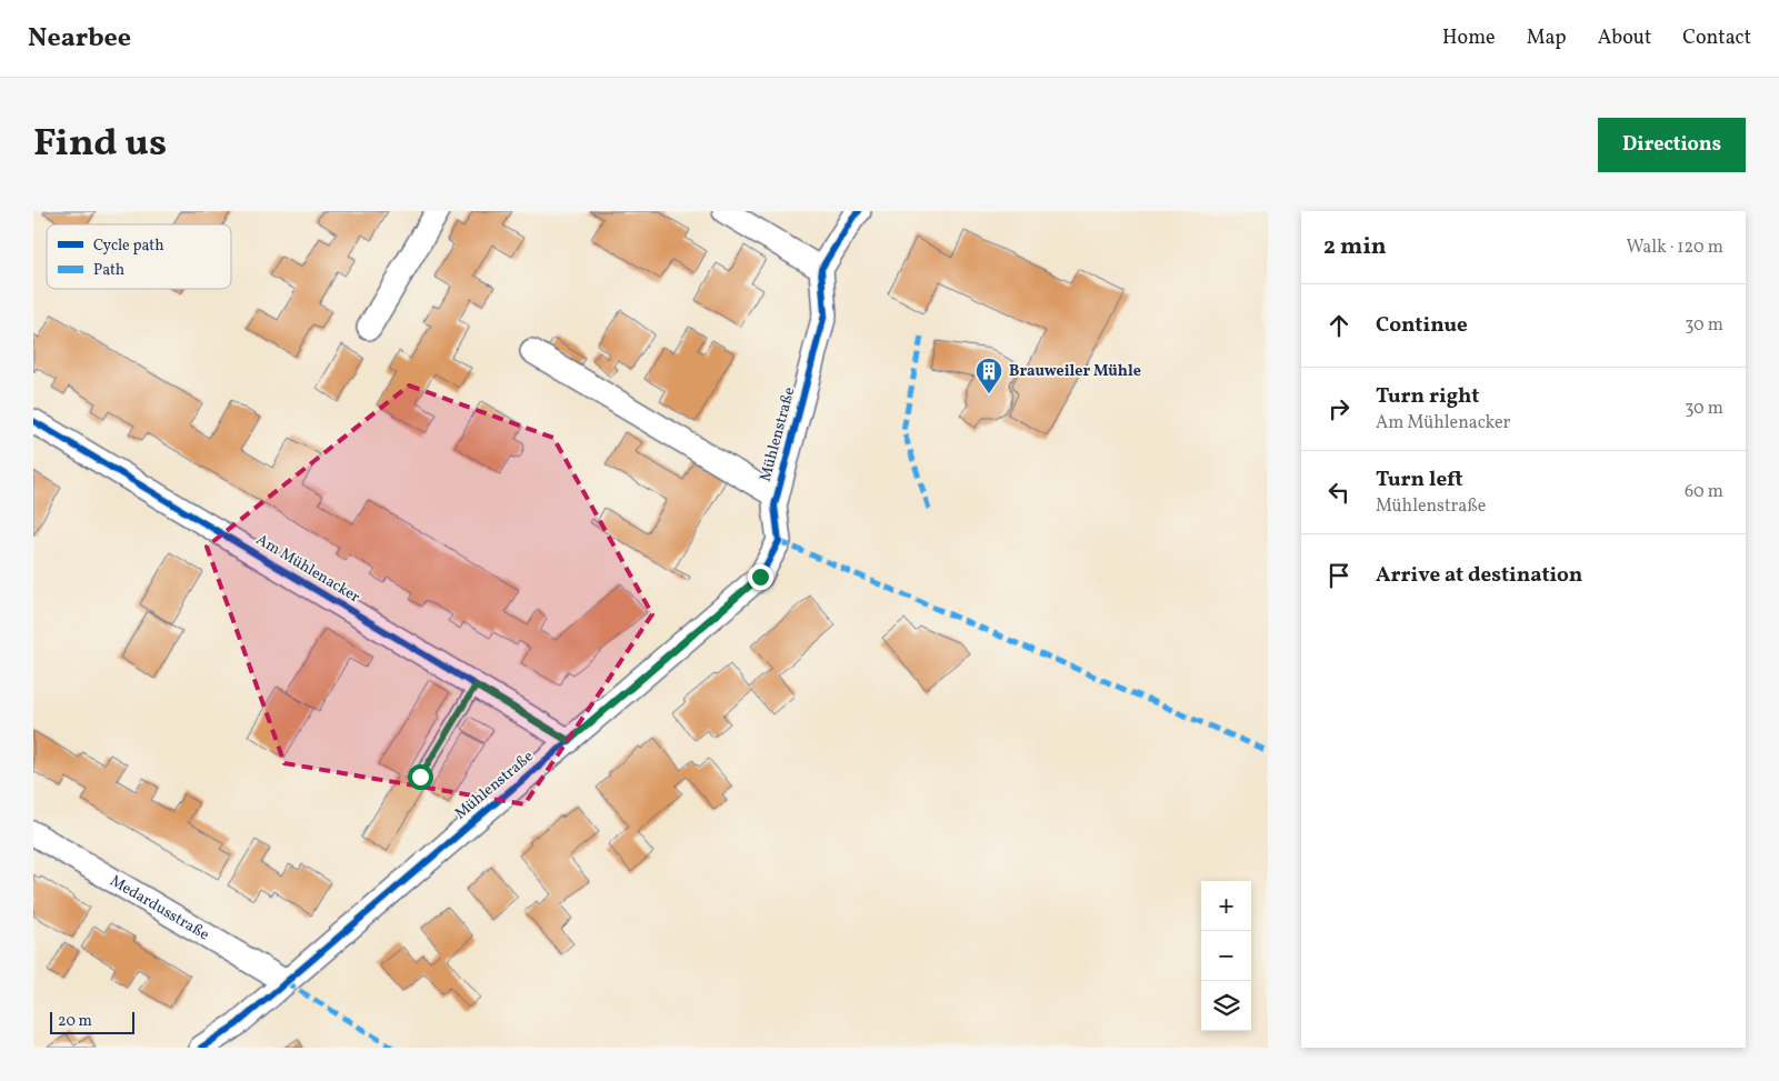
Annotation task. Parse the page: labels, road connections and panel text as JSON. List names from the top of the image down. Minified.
{"streets":{"street":["Mühlenstraße","Am Mühlenacker","Medardusstraße"]},"crossings":[["Mühlenstraße","Am Mühlenacker"],["Mühlenstraße","Medardusstraße"]],"places":{"building":["Brauweiler Mühle"]},"legend":["Cycle path","Path"],"scale_bar":"20 m","page":{"header":"Nearbee","nav":["Home","Map","About","Contact"],"title":"Find us","buttons":"Directions","heading":["2 min","Walk · 120 m"],"list":[["Continue","30 m"],["Turn right","Am Mühlenacker","30 m"],["Turn left","Mühlenstraße","60 m"],"Arrive at destination"],"map_buttons":["+","−"],"scale":"20 m"}}
